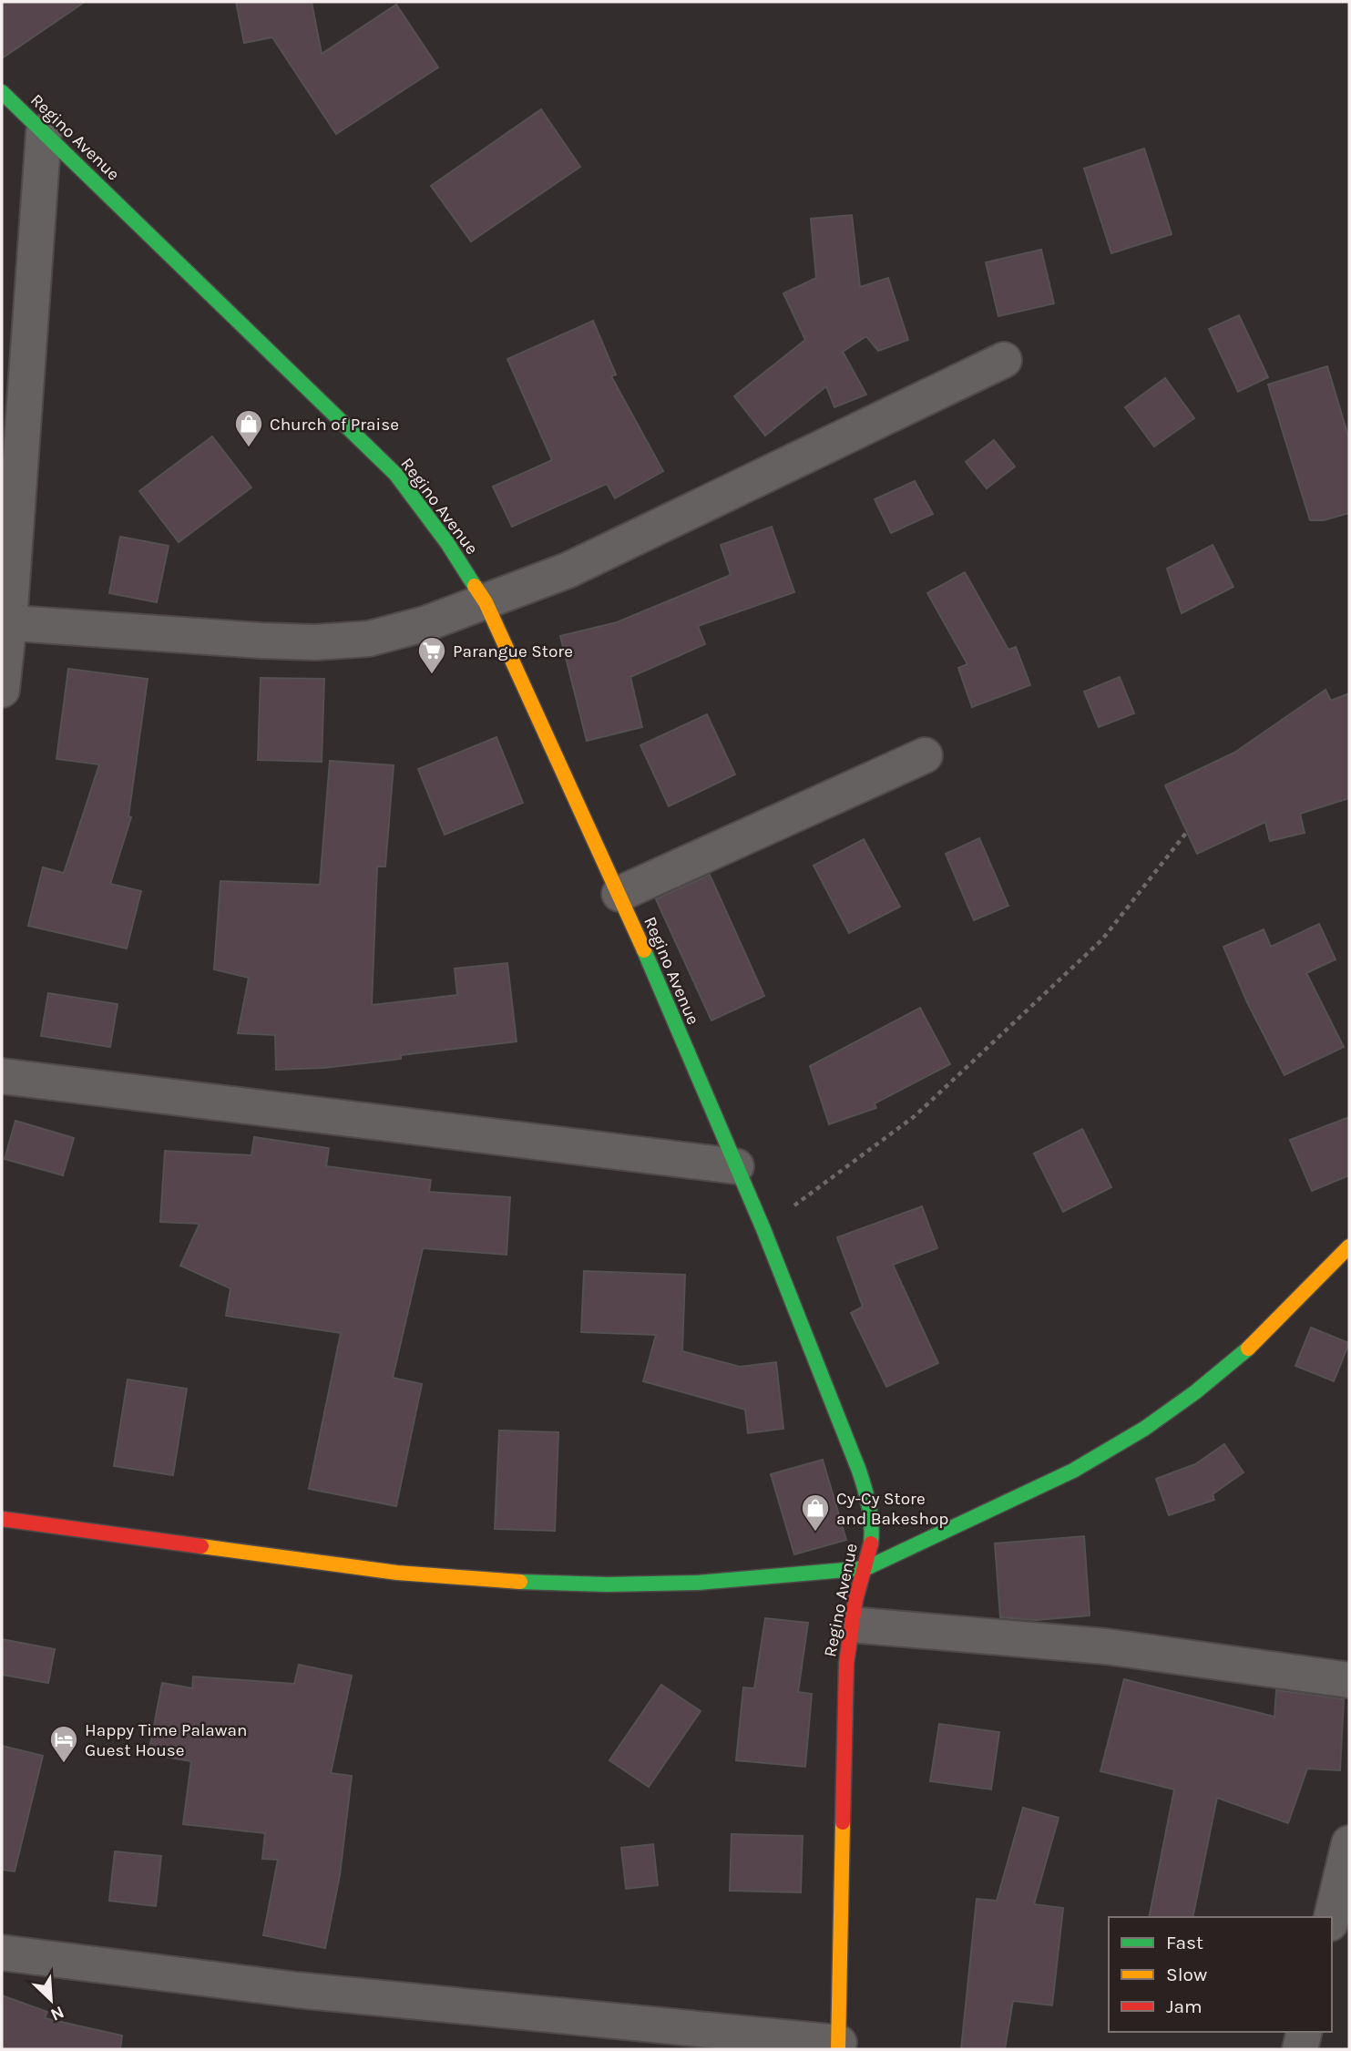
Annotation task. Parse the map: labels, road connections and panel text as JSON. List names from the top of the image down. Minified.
{"streets":{"street":["Regino Avenue"]},"places":{"shop":["Church of Praise","Cy-Cy Store and Bakeshop"],"supermarket":["Parangue Store"],"hotel":["Happy Time Palawan Guest House"]},"legend":["Fast","Slow","Jam"],"north":"bottom right"}
